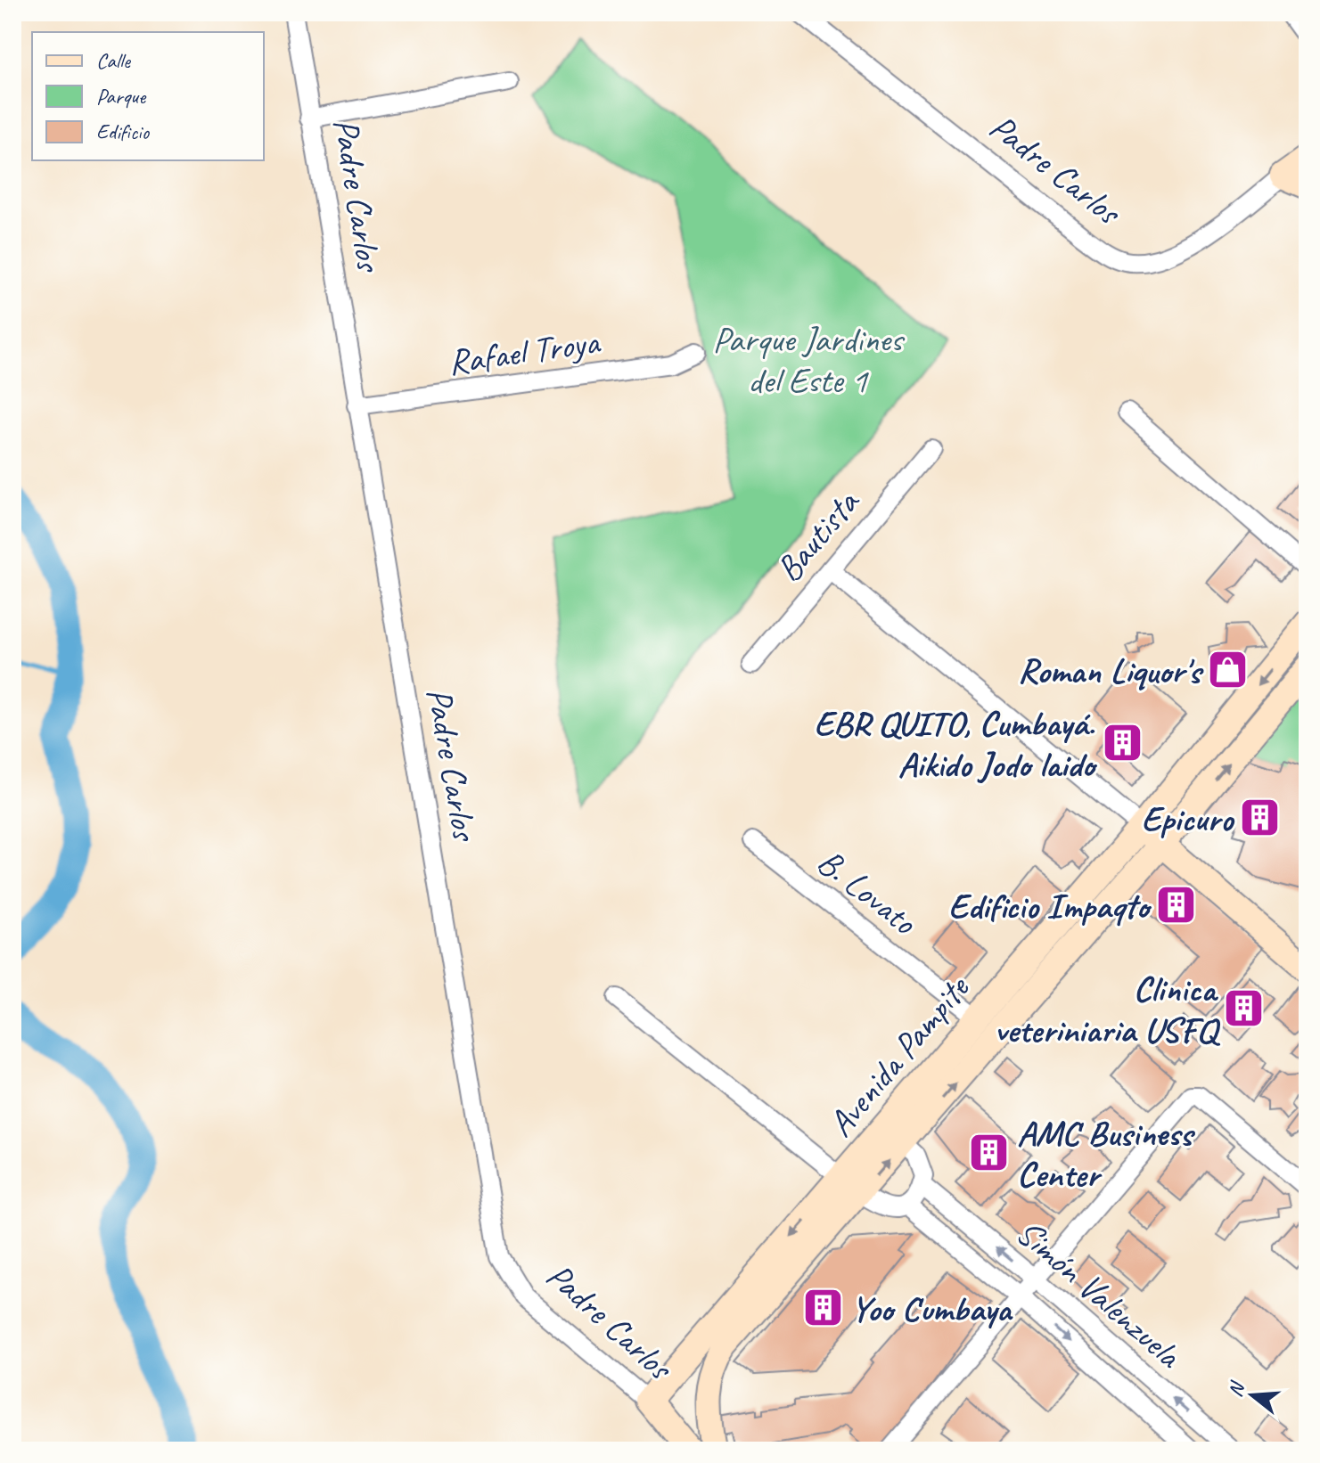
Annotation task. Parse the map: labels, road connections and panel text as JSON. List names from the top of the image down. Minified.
{"streets":{"street":["Padre Carlos","Rafael Troya","Bautista","B. Lovato","Avenida Pampite","Simón Valenzuela"]},"crossings":[["Padre Carlos","Rafael Troya"],["Padre Carlos","Avenida Pampite"],["B. Lovato","Avenida Pampite"]],"parks":["Parque Jardines del Este 1"],"places":{"shop":["Roman Liquor's"],"building":["EBR QUITO, Cumbayá. Aikido Jodo laido","Epicuro","Edificio Impaqto","Clinica veteriniaria USFQ","AMC Business Center","Yoo Cumbaya"]},"legend":["Calle","Parque","Edificio"],"north":"left"}
